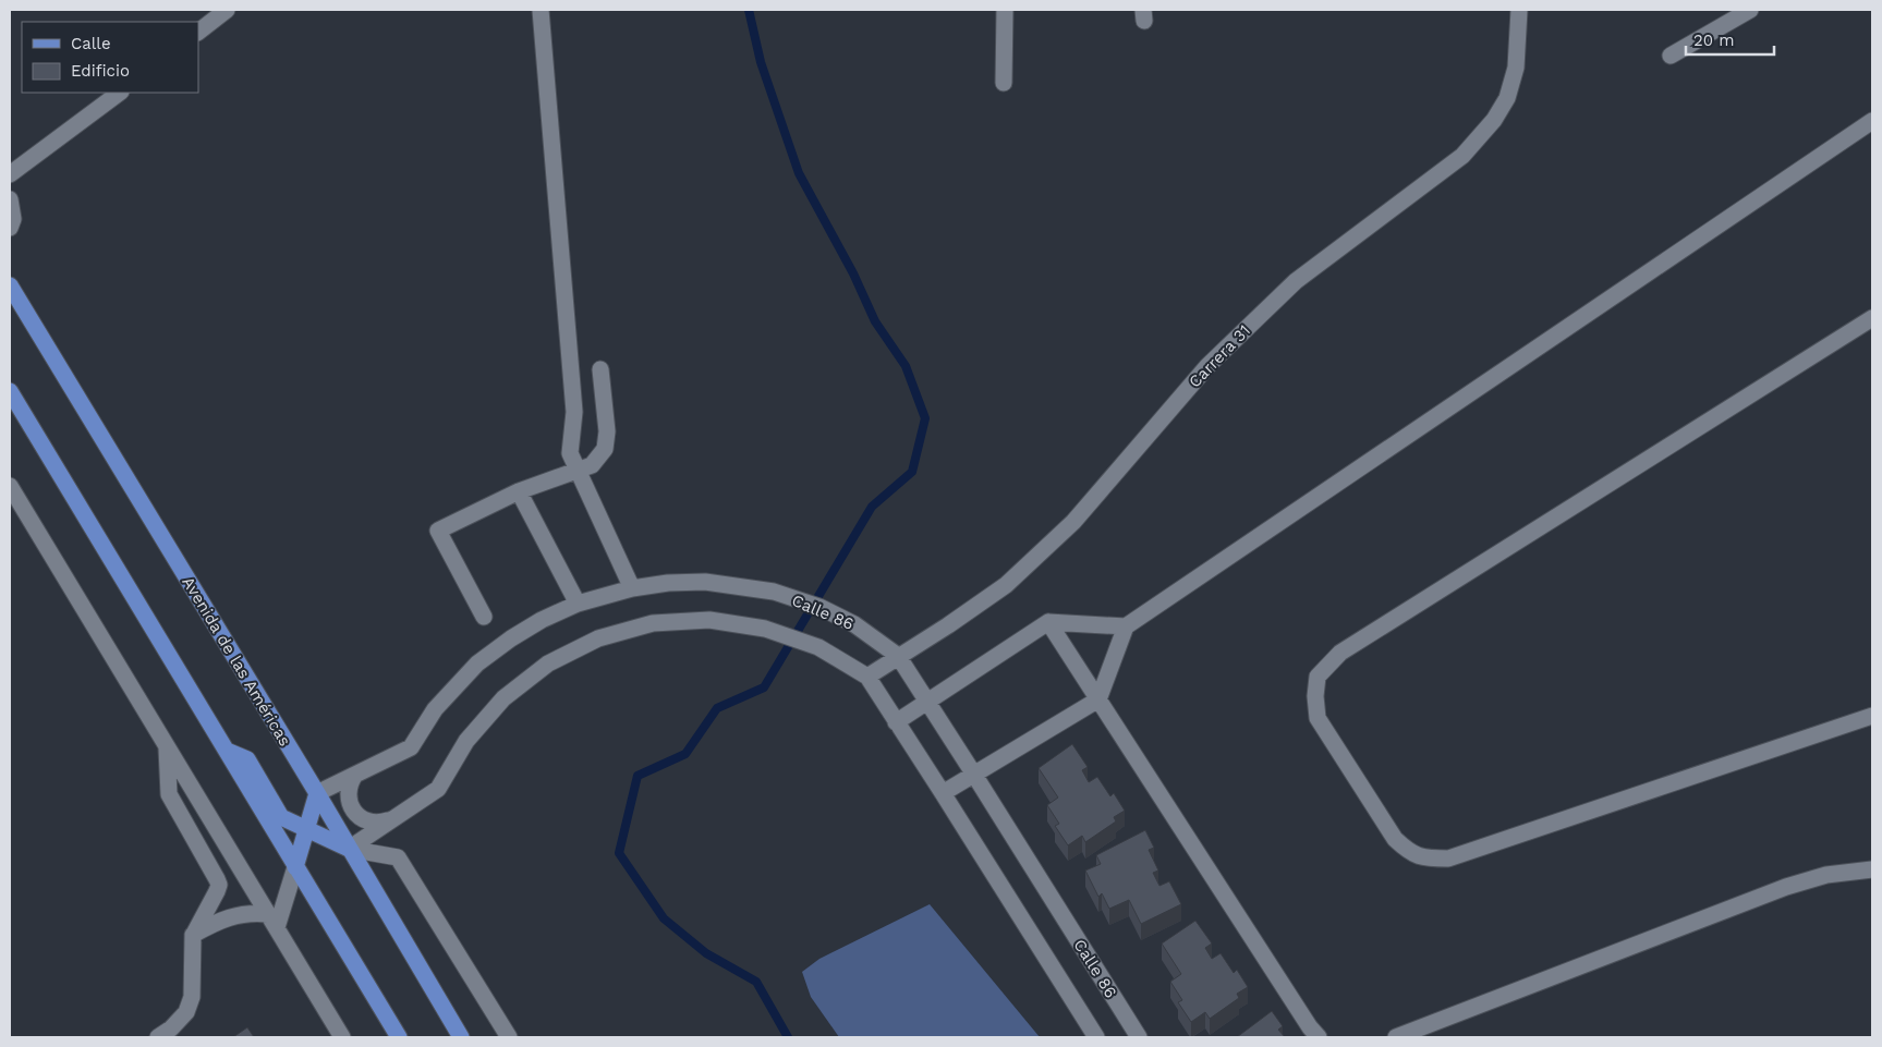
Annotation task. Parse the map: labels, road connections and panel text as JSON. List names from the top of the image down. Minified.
{"streets":{"main road":["Avenida de las Américas"],"street":["Carrera 31","Calle 86"]},"crossings":[["Carrera 31","Calle 86"],["Calle 86","Avenida de las Américas"]],"legend":["Calle","Edificio"],"scale_bar":"20 m"}
